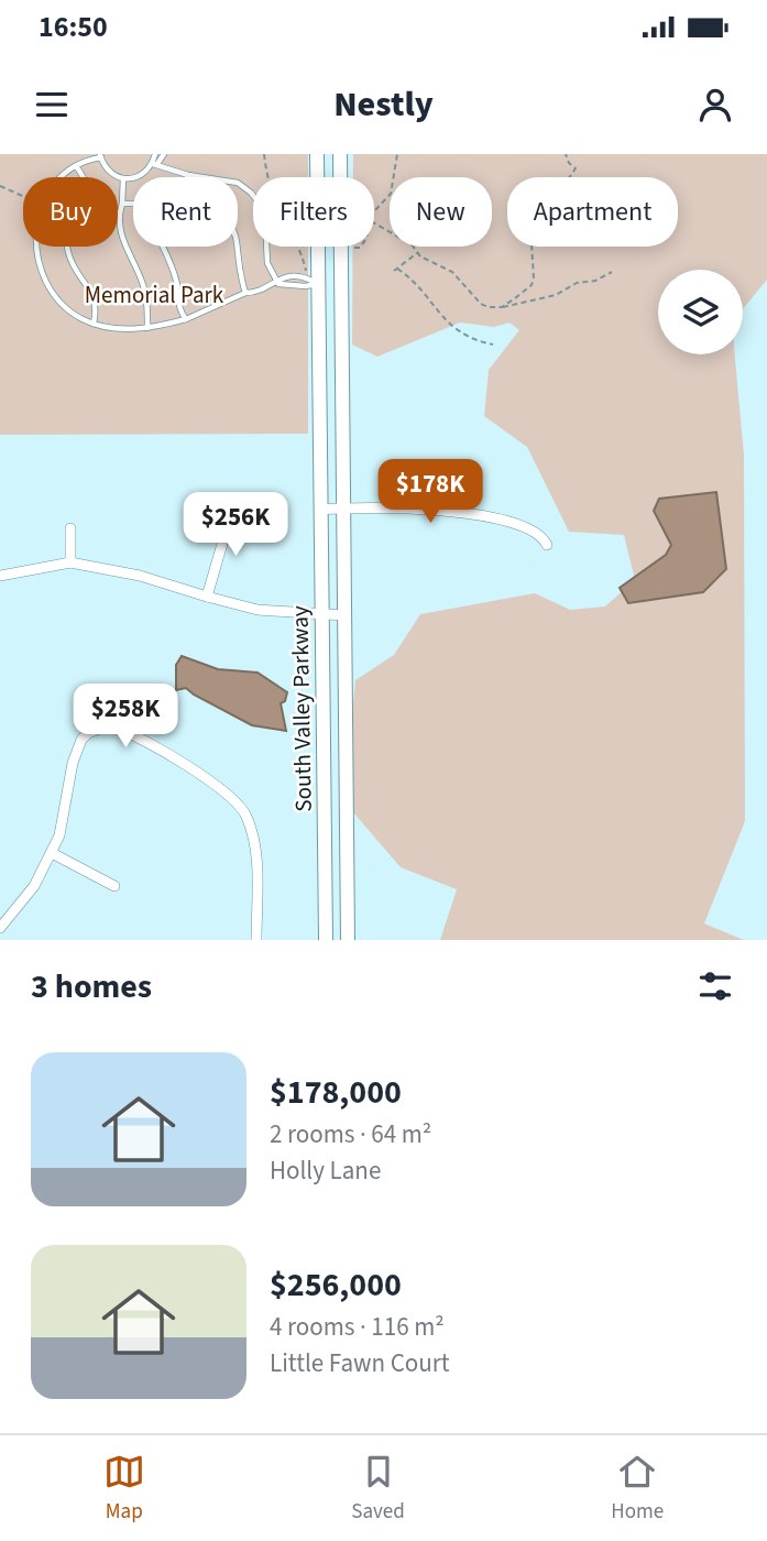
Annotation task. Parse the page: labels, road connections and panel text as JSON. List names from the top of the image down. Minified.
{"streets":{"main road":["South Valley Parkway"]},"parks":["Memorial Park"],"page":{"status":"16:50","header":"Nestly","chip":["Buy","Rent","Filters","New","Apartment"],"price":["$178K","$256K","$258K"],"heading":"3 homes","list":[{"name":"$178,000","note":"2 rooms · 64 m² · Holly Lane"},{"name":"$256,000","note":"4 rooms · 116 m² · Little Fawn Court"}],"tabs":["Map","Saved","Home"]}}
